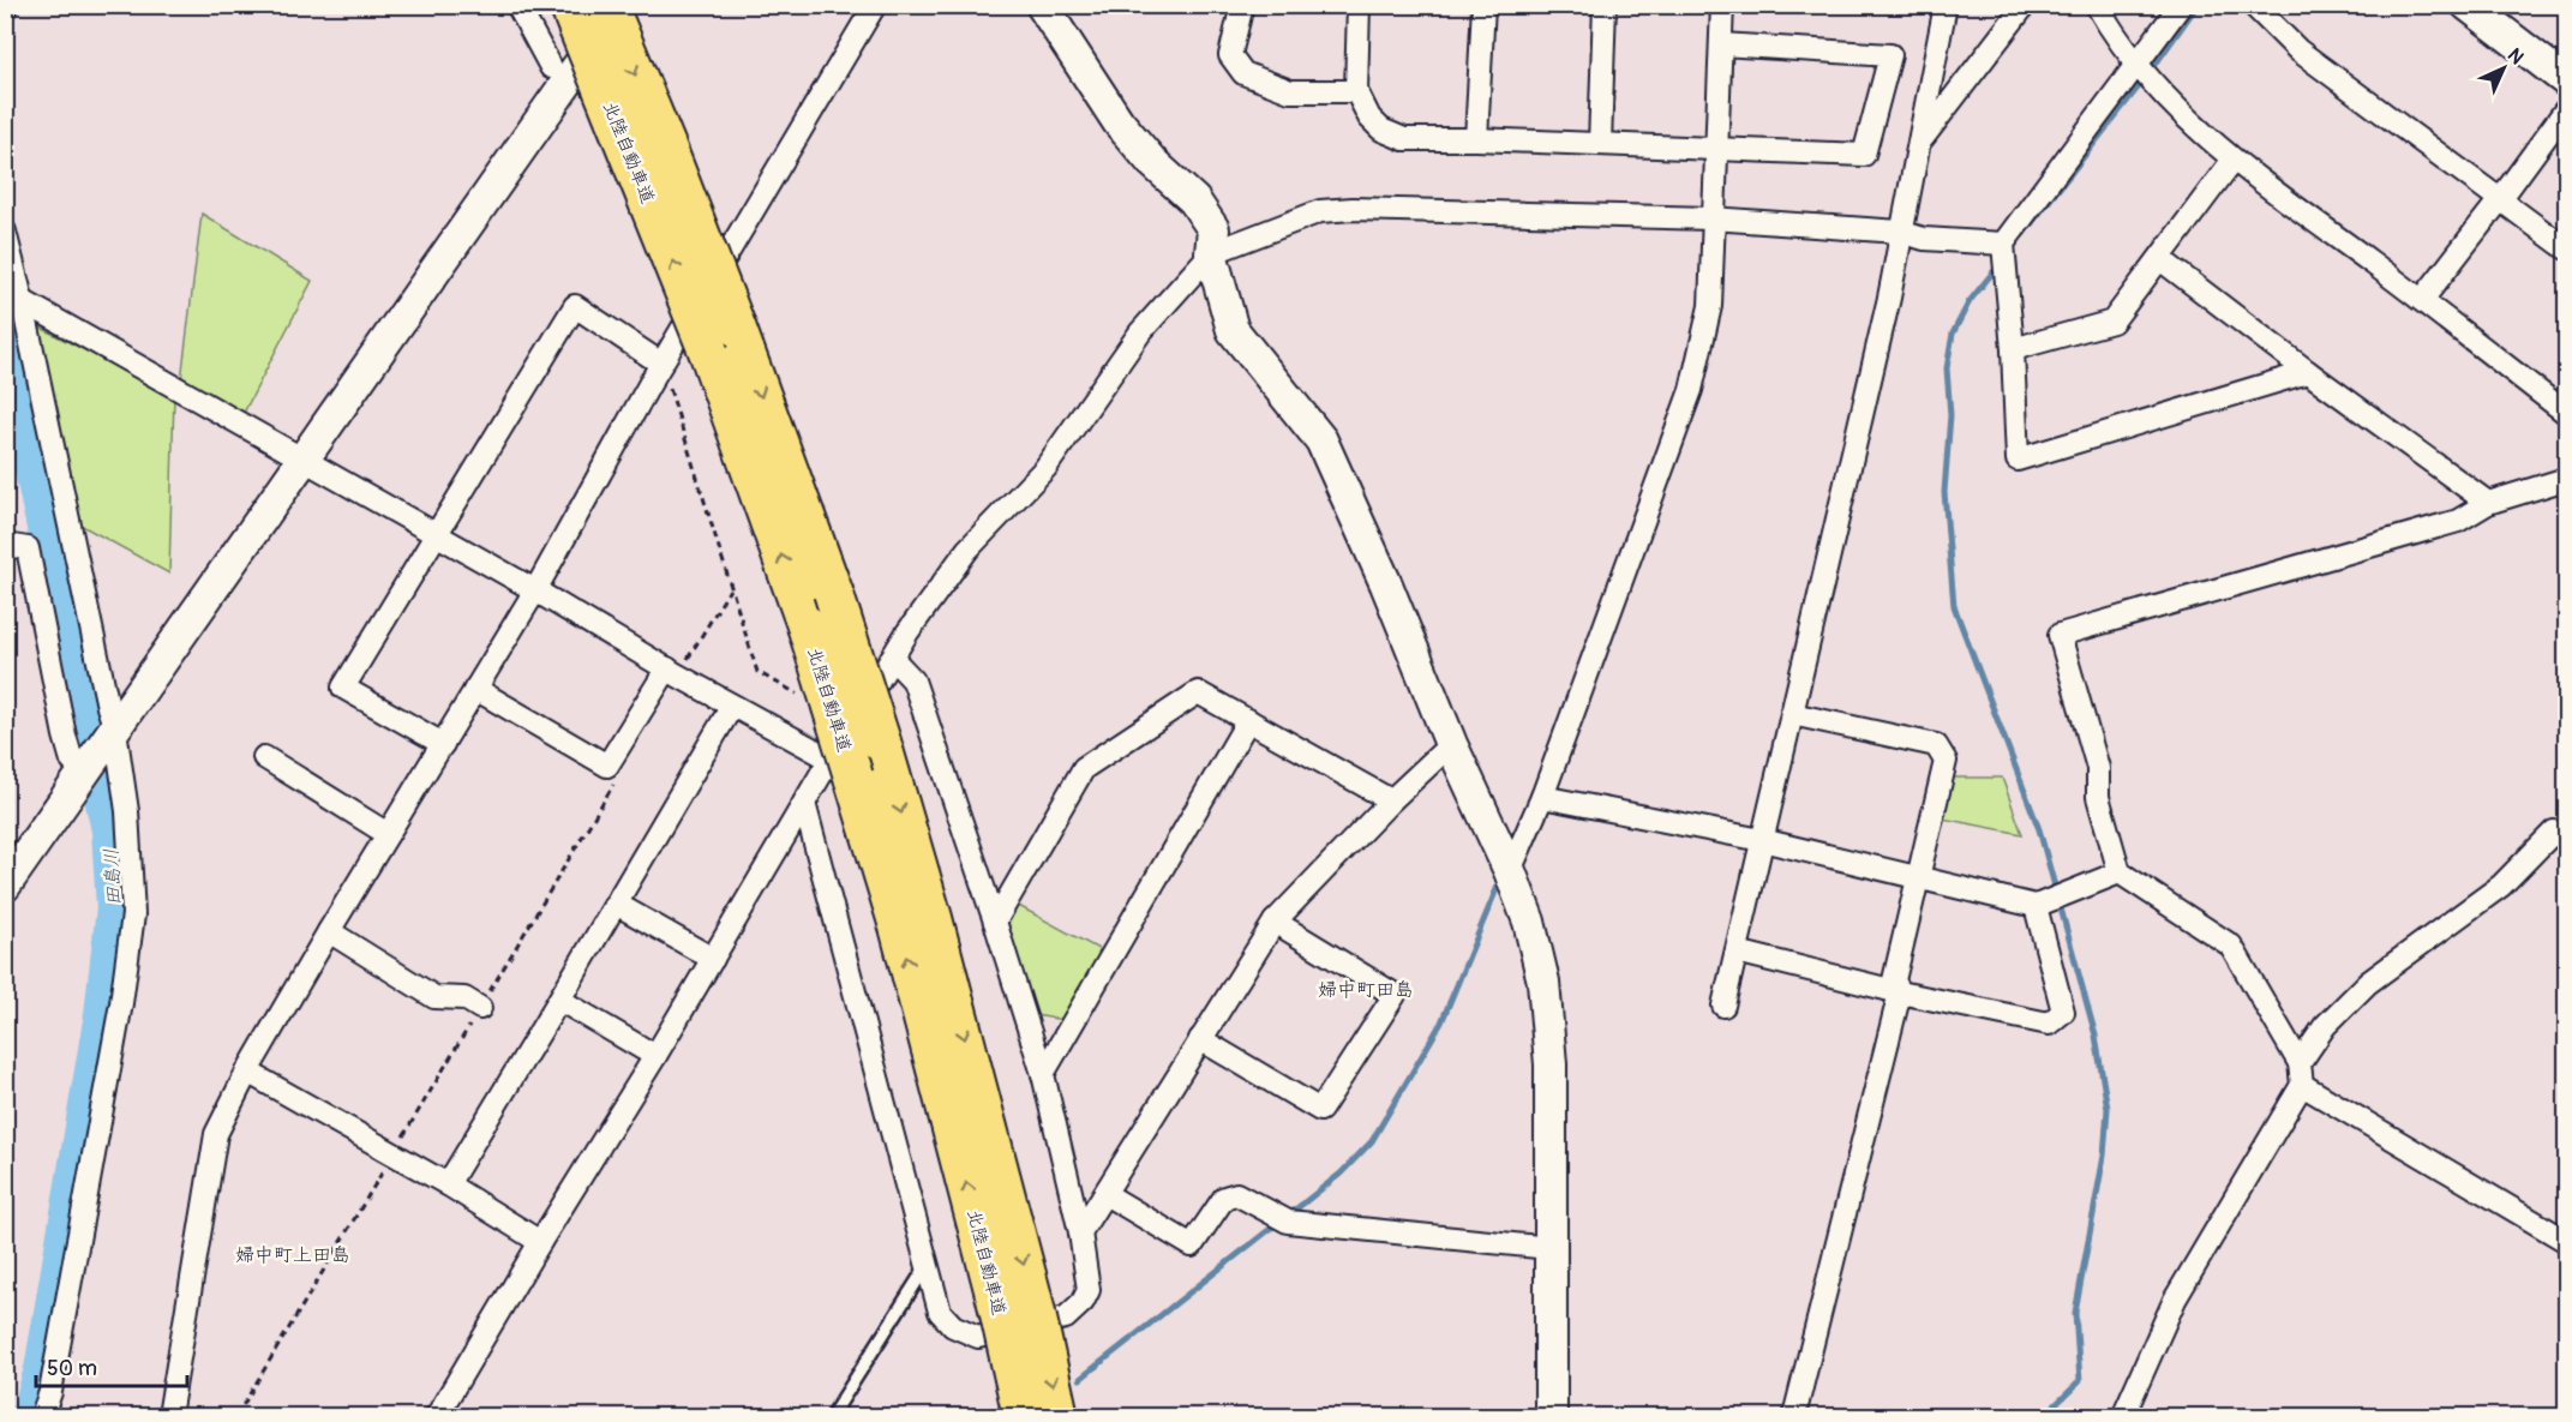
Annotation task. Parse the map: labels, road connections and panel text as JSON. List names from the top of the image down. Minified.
{"streets":{"highway":["北陸自動車道"]},"districts":["婦中町田島","婦中町上田島"],"water":["田島川"],"scale_bar":"50 m","north":"top right"}
